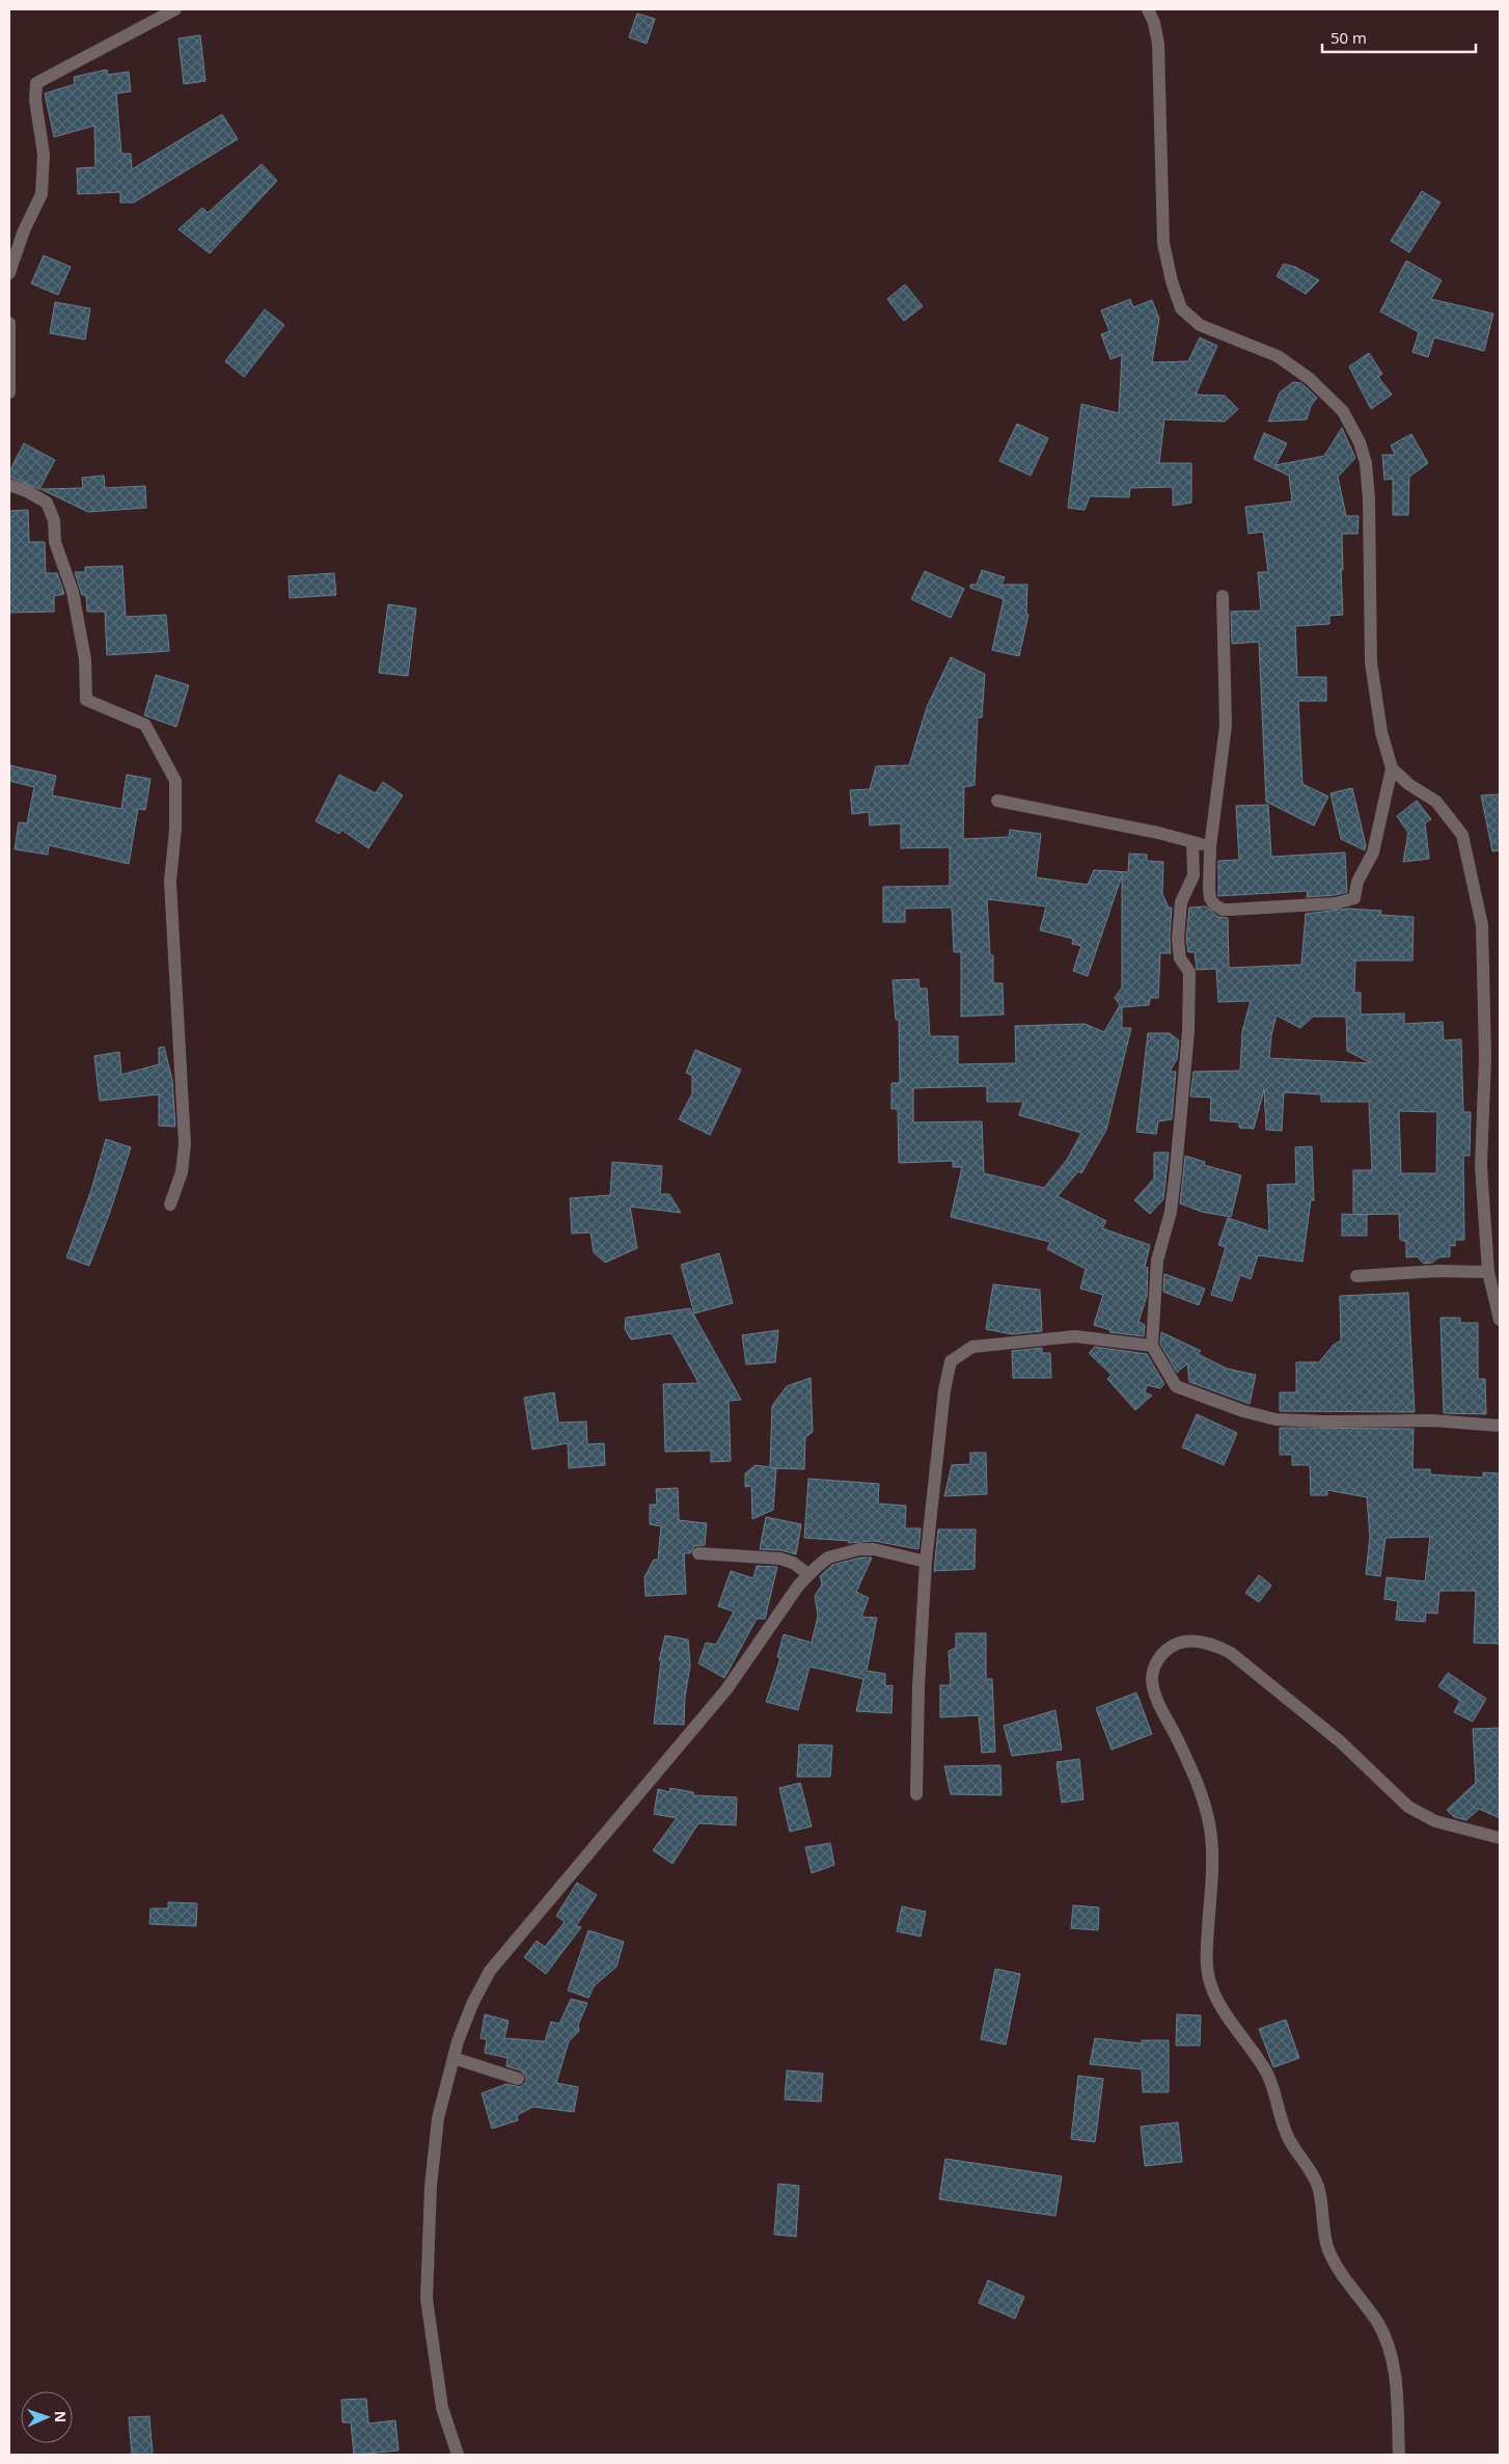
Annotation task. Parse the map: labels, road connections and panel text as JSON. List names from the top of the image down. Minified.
{"scale_bar":"50 m","north":"right"}
